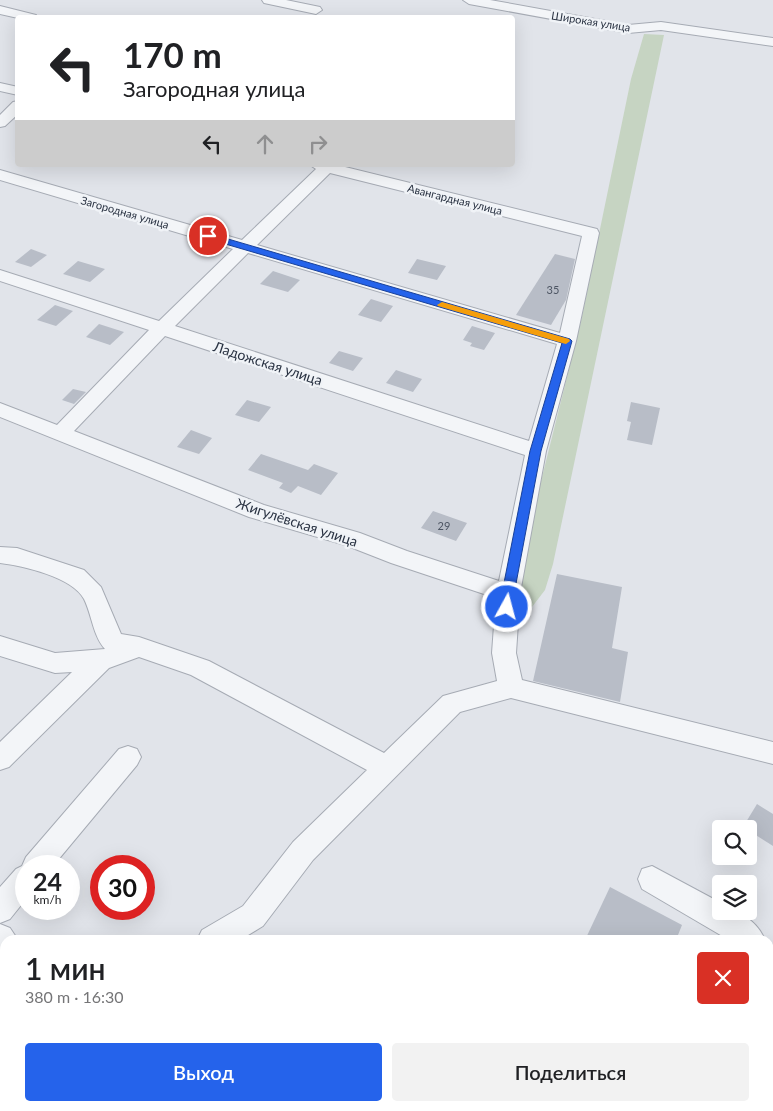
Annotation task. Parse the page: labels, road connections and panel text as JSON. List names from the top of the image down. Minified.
{"streets":{"street":["Широкая улица","Авангардная улица","Загородная улица","Ладожская улица","Жигулёвская улица"]},"crossings":[["Авангардная улица","Загородная улица"]],"house_numbers":["35","29"],"page":{"turn":["170 m","Загородная улица"],"speed":"24 km/h","limit":"30","heading":["1 мин","380 m · 16:30"],"buttons":["Выход","Поделиться"]}}
